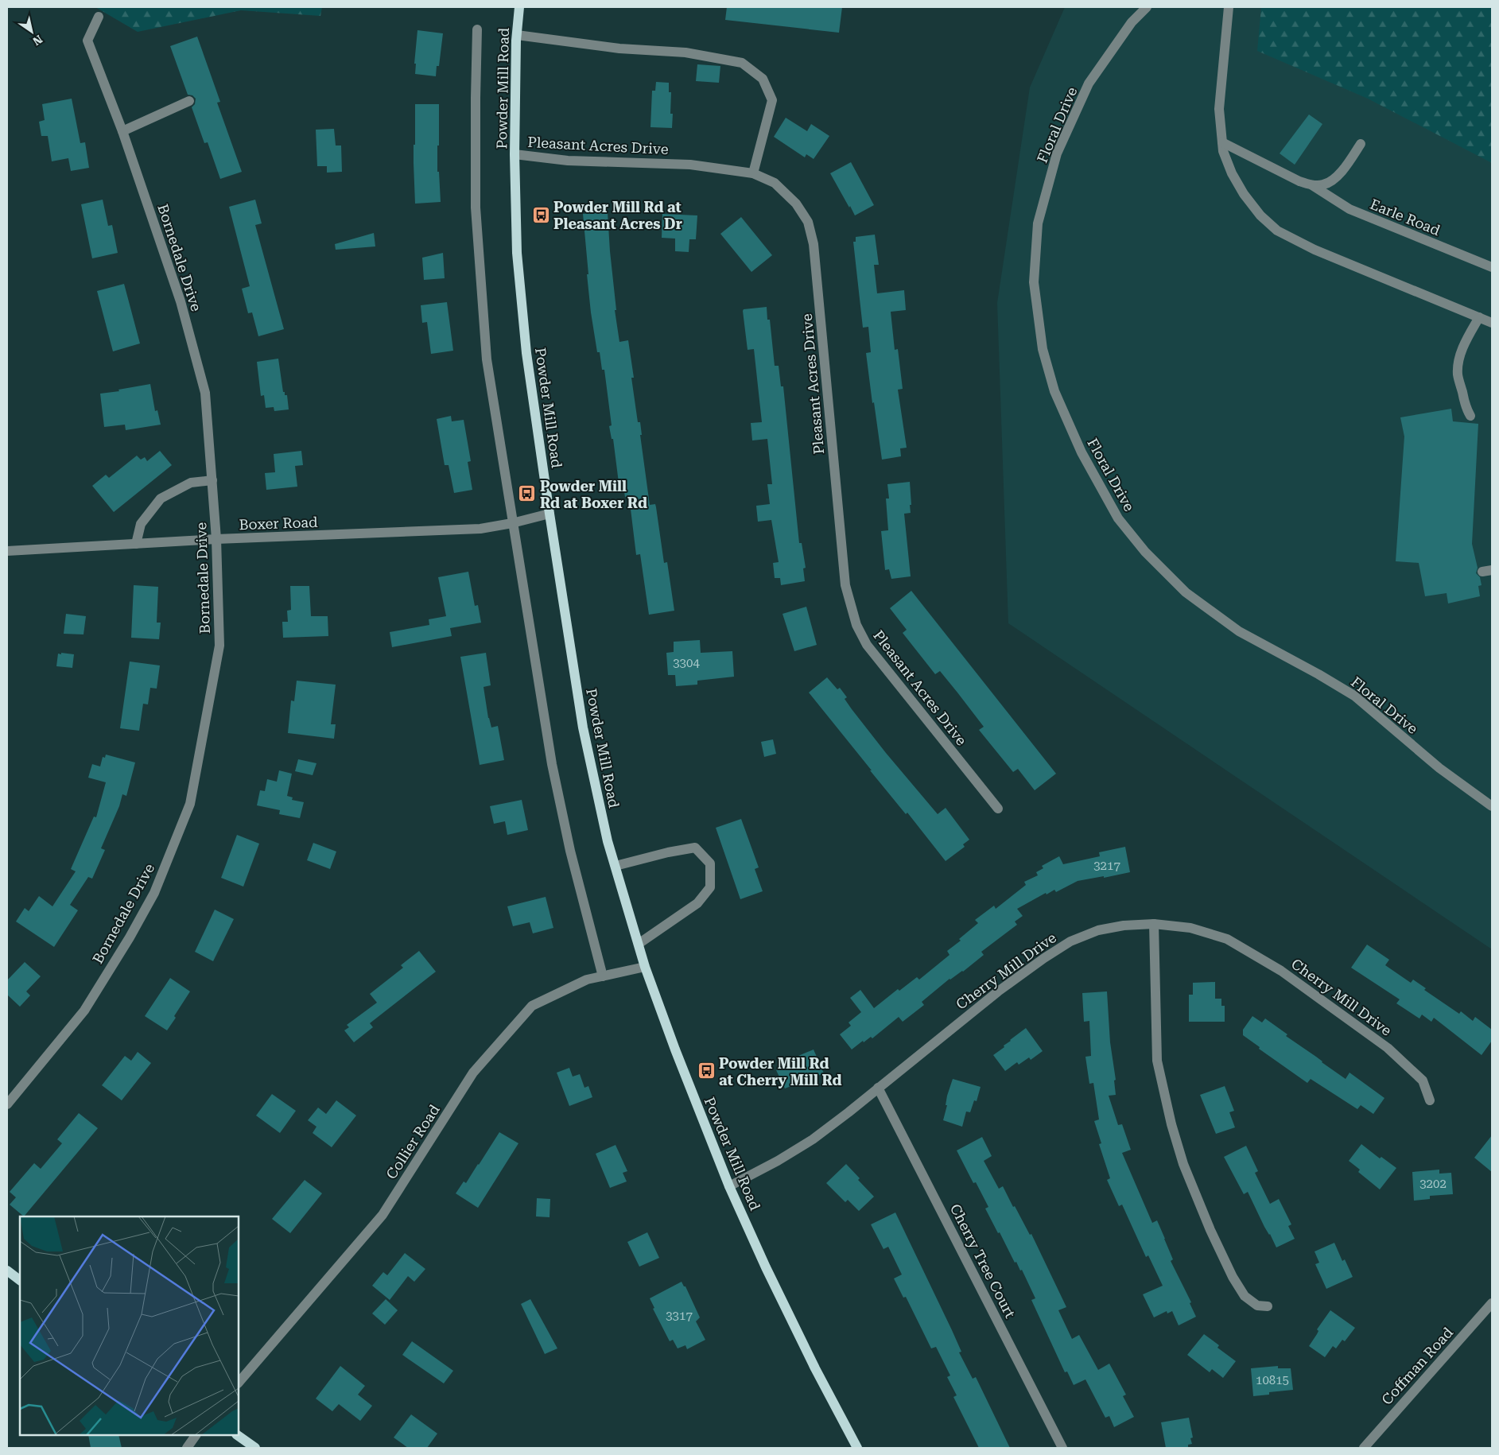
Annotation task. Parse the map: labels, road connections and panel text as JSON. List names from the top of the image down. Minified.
{"streets":{"main road":["Powder Mill Road"],"street":["Floral Drive","Pleasant Acres Drive","Earle Road","Bornedale Drive","Boxer Road","Cherry Mill Drive","Collier Road","Cherry Tree Court","Coffman Road"]},"crossings":[["Powder Mill Road","Pleasant Acres Drive"],["Powder Mill Road","Boxer Road"],["Powder Mill Road","Cherry Mill Drive"],["Powder Mill Road","Collier Road"],["Bornedale Drive","Boxer Road"],["Cherry Mill Drive","Cherry Tree Court"]],"places":{"bus stop":["Powder Mill Rd at Pleasant Acres Dr","Powder Mill Rd at Boxer Rd","Powder Mill Rd at Cherry Mill Rd"]},"house_numbers":["3304","3217","3202","3317","10815"],"north":"bottom right"}
